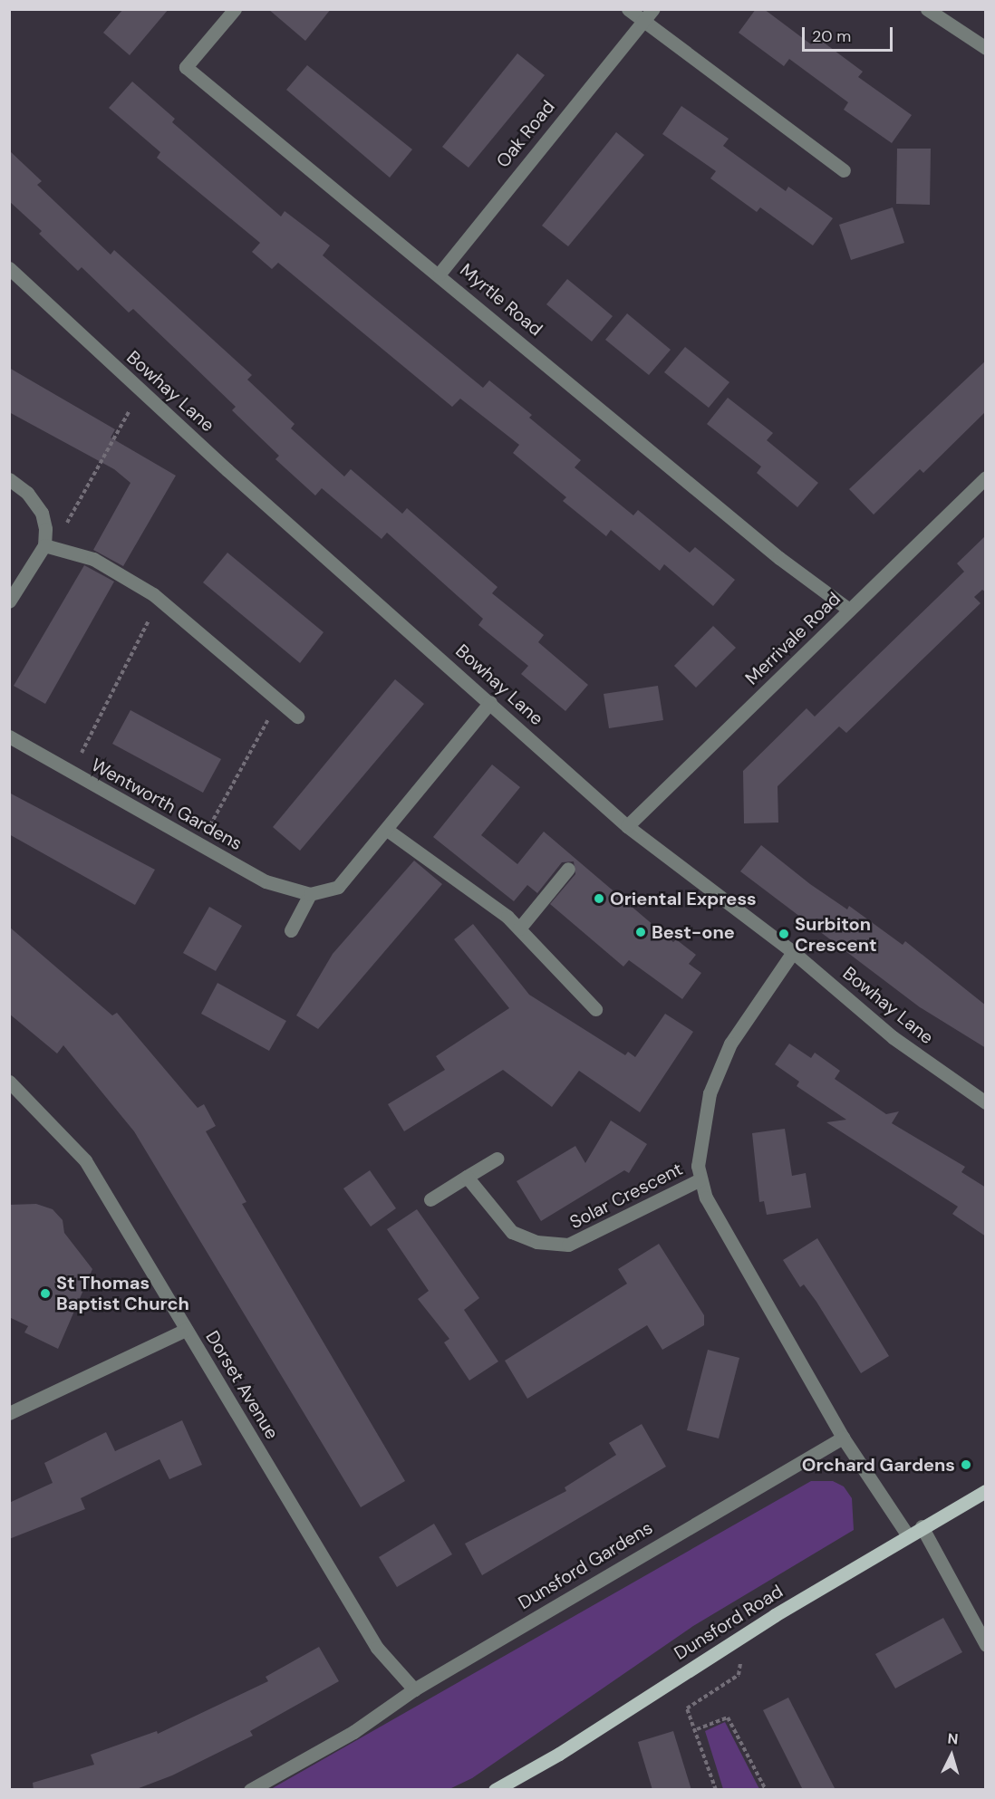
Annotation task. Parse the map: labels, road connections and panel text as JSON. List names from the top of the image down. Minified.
{"streets":{"main road":["Dunsford Road"],"street":["Oak Road","Myrtle Road","Bowhay Lane","Merrivale Road","Wentworth Gardens","Solar Crescent","Dorset Avenue","Dunsford Gardens"]},"crossings":[["Oak Road","Myrtle Road"],["Myrtle Road","Merrivale Road"],["Bowhay Lane","Merrivale Road"],["Dorset Avenue","Dunsford Gardens"]],"places":["Oriental Express","Best-one","Surbiton Crescent","St Thomas Baptist Church","Orchard Gardens"],"scale_bar":"20 m","north":"top"}
